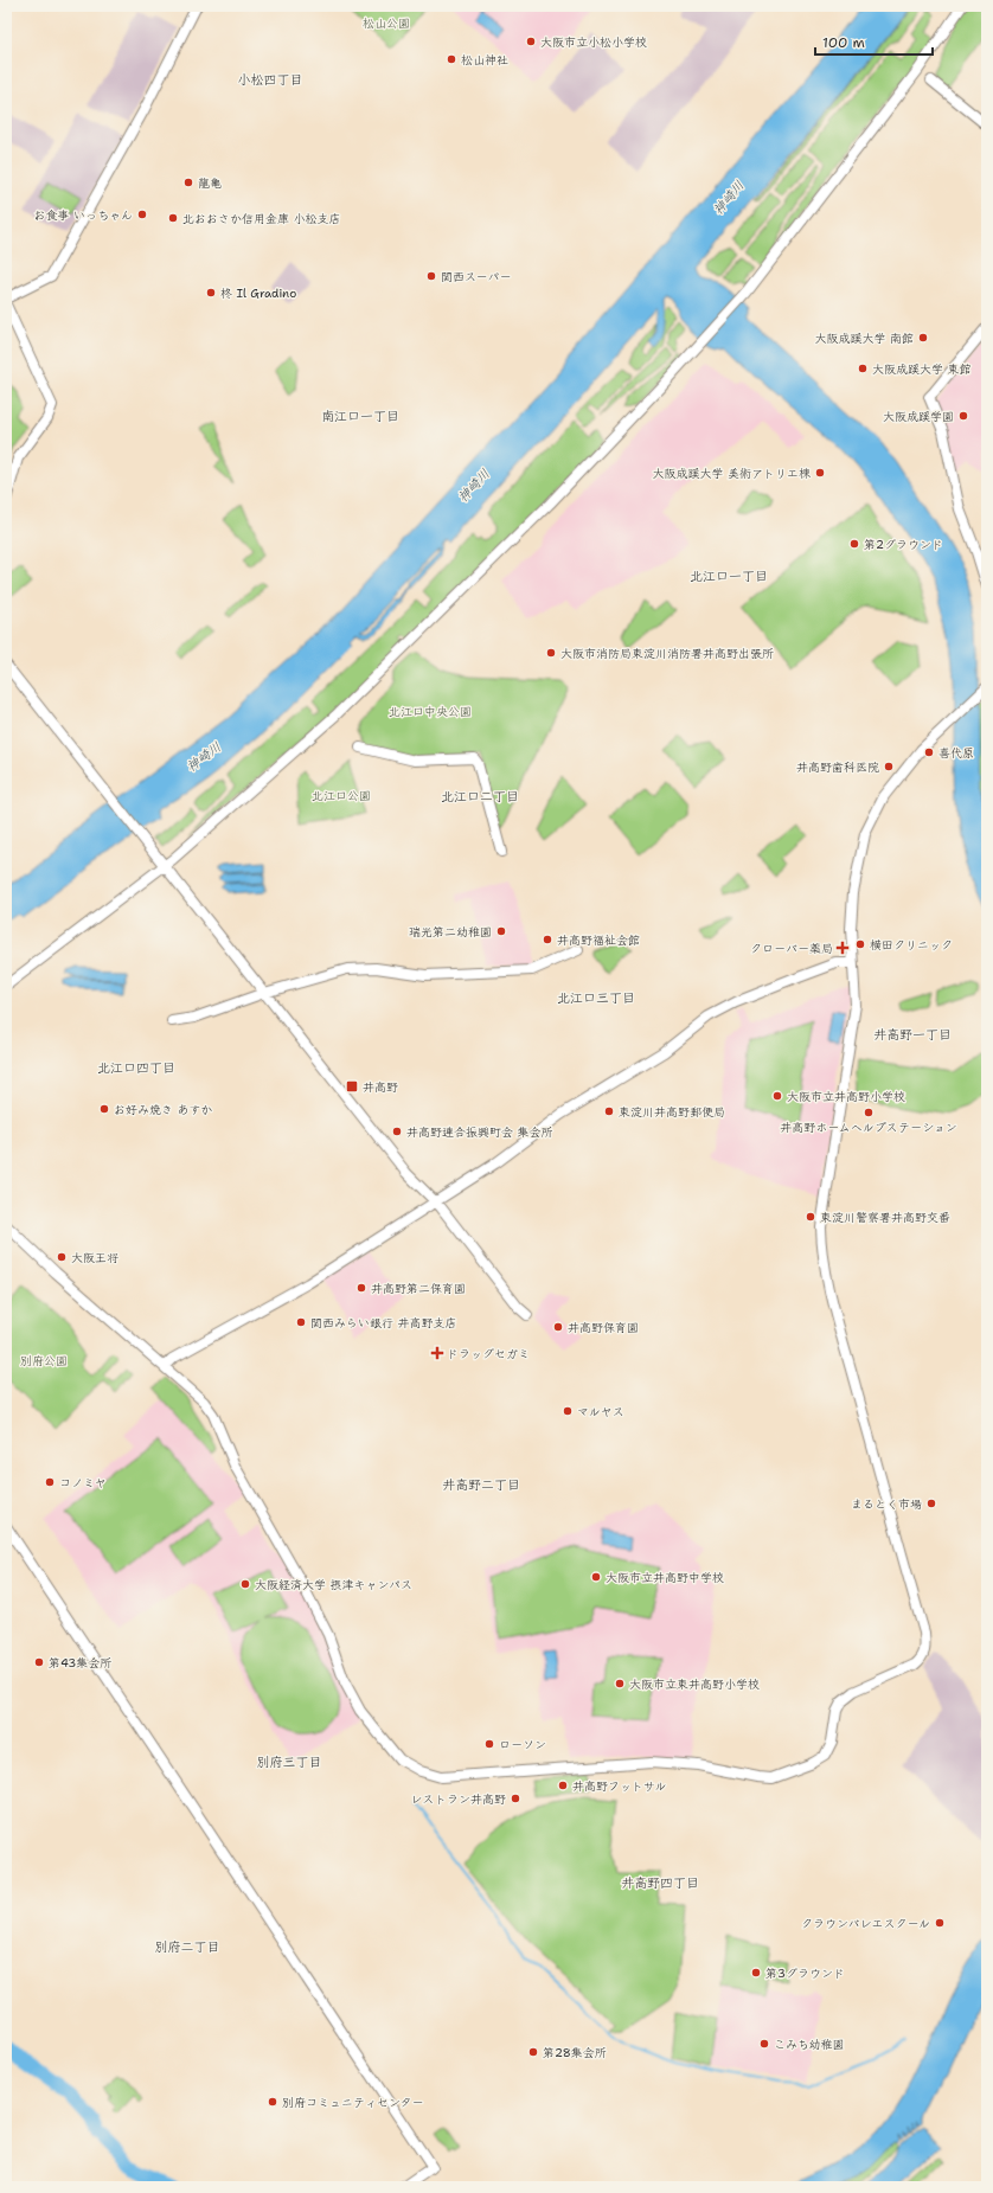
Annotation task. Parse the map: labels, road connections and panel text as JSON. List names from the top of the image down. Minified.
{"districts":["小松四丁目","南江口一丁目","北江口一丁目","北江口二丁目","北江口三丁目","井高野一丁目","北江口四丁目","井高野二丁目","別府三丁目","井高野四丁目","別府二丁目"],"water":["神崎川"],"parks":["松山公園","北江口中央公園","北江口公園","別府公園"],"places":{"other":["大阪市立小松小学校","松山神社","龍亀","お食事 いっちゃん","北おおさか信用金庫 小松支店","関西スーパー","柊 Il Gradino","大阪成蹊大学 南館","大阪成蹊大学 東館","大阪成蹊学園","大阪成蹊大学 美術アトリエ棟","第2グラウンド","大阪市消防局東淀川消防署井高野出張所","喜代原","井高野歯科医院","瑞光第二幼稚園","井高野福祉会館","横田クリニック","大阪市立井高野小学校","お好み焼き あすか","東淀川井高野郵便局","井高野ホームヘルプステーション","井高野連合振興町会 集会所","東淀川警察署井高野交番","大阪王将","井高野第二保育園","関西みらい銀行 井高野支店","井高野保育園","マルヤス","コノミヤ","まるとく市場","大阪市立井高野中学校","大阪経済大学 摂津キャンパス","第43集会所","大阪市立東井高野小学校","ローソン","井高野フットサル","レストラン井高野","クラウンバレエスクール","第3グラウンド","こみち幼稚園","第28集会所","別府コミュニティセンター"],"health":["クローバー薬局","ドラッグセガミ"],"transit":["井高野"]},"scale_bar":"100 m"}
